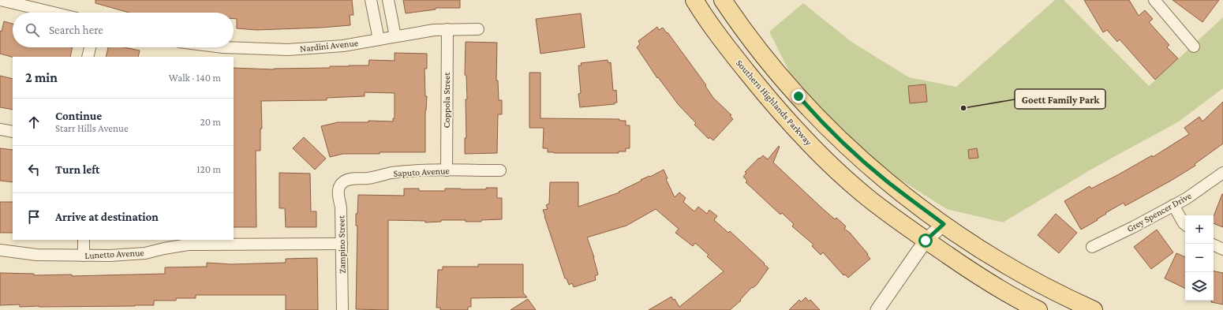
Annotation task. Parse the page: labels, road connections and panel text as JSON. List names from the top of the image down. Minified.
{"streets":{"main road":["Southern Highlands Parkway"],"street":["Nardini Avenue","Coppola Street","Saputo Avenue","Grey Spencer Drive","Zampino Street","Lunetto Avenue"]},"crossings":[["Nardini Avenue","Coppola Street"],["Coppola Street","Saputo Avenue"],["Saputo Avenue","Zampino Street"],["Zampino Street","Lunetto Avenue"]],"places":["Goett Family Park"],"page":{"search":"Search here","heading":["2 min","Walk · 140 m"],"list":[["Continue","Starr Hills Avenue","20 m"],["Turn left","120 m"],"Arrive at destination"],"map_buttons":["+","−"]}}
